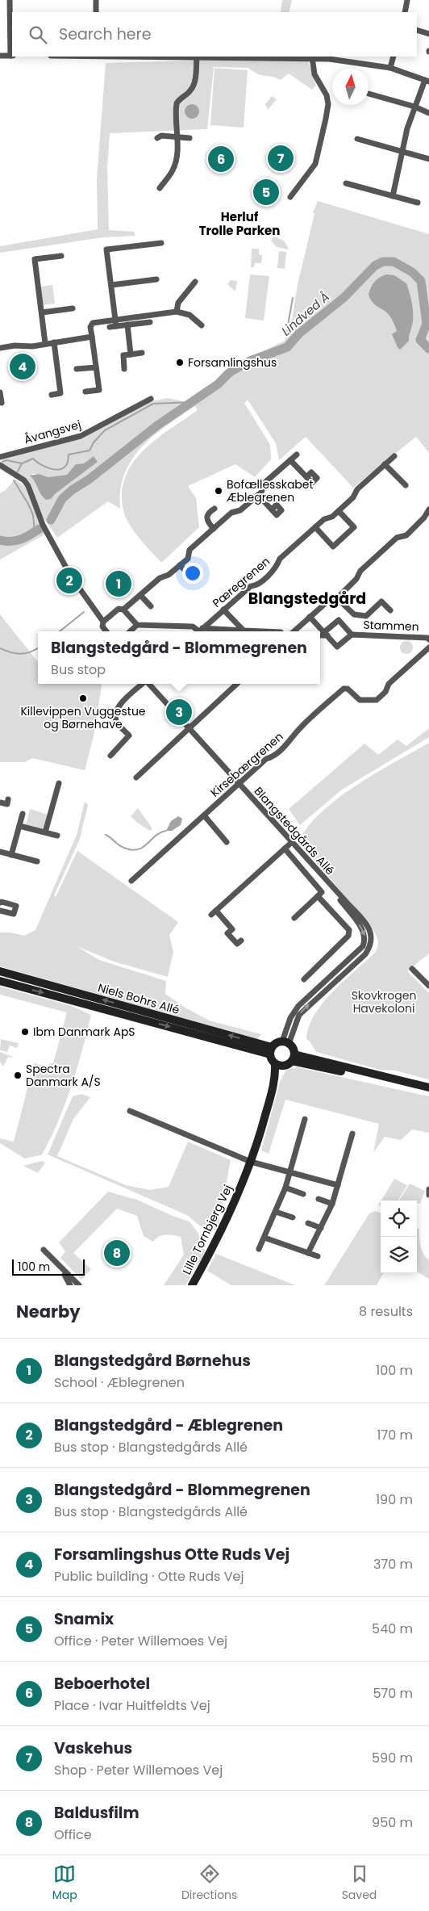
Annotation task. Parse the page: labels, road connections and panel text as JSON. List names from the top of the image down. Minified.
{"streets":{"street":["Åvangsvej","Pæregrenen","Stammen","Kirsebærgrenen","Blangstedgårds Allé","Niels Bohrs Allé","Lille Tornbjerg Vej"]},"crossings":[["Kirsebærgrenen","Blangstedgårds Allé"],["Blangstedgårds Allé","Niels Bohrs Allé"],["Blangstedgårds Allé","Lille Tornbjerg Vej"],["Niels Bohrs Allé","Lille Tornbjerg Vej"]],"districts":["Herluf Trolle Parken","Blangstedgård"],"water":["Lindved Å"],"parks":["Skovkrogen Havekoloni"],"places":["Forsamlingshus","Bofællesskabet Æblegrenen","Killevippen Vuggestue og Børnehave","Ibm Danmark ApS","Spectra Danmark A/S"],"scale_bar":"100 m","north":"top","page":{"search":"Search here","pins":["7","6","5","4","2","1","3","8"],"popup":["Blangstedgård - Blommegrenen","Bus stop"],"scale":"100 m","heading":["Nearby","8 results"],"list":[{"mark":"1","name":"Blangstedgård Børnehus","note":"School · Æblegrenen","value":"100 m"},{"mark":"2","name":"Blangstedgård - Æblegrenen","note":"Bus stop · Blangstedgårds Allé","value":"170 m"},{"mark":"3","name":"Blangstedgård - Blommegrenen","note":"Bus stop · Blangstedgårds Allé","value":"190 m"},{"mark":"4","name":"Forsamlingshus Otte Ruds Vej","note":"Public building · Otte Ruds Vej","value":"370 m"},{"mark":"5","name":"Snamix","note":"Office · Peter Willemoes Vej","value":"540 m"},{"mark":"6","name":"Beboerhotel","note":"Place · Ivar Huitfeldts Vej","value":"570 m"},{"mark":"7","name":"Vaskehus","note":"Shop · Peter Willemoes Vej","value":"590 m"},{"mark":"8","name":"Baldusfilm","note":"Office","value":"950 m"}],"nav":["Map","Directions","Saved"]}}
